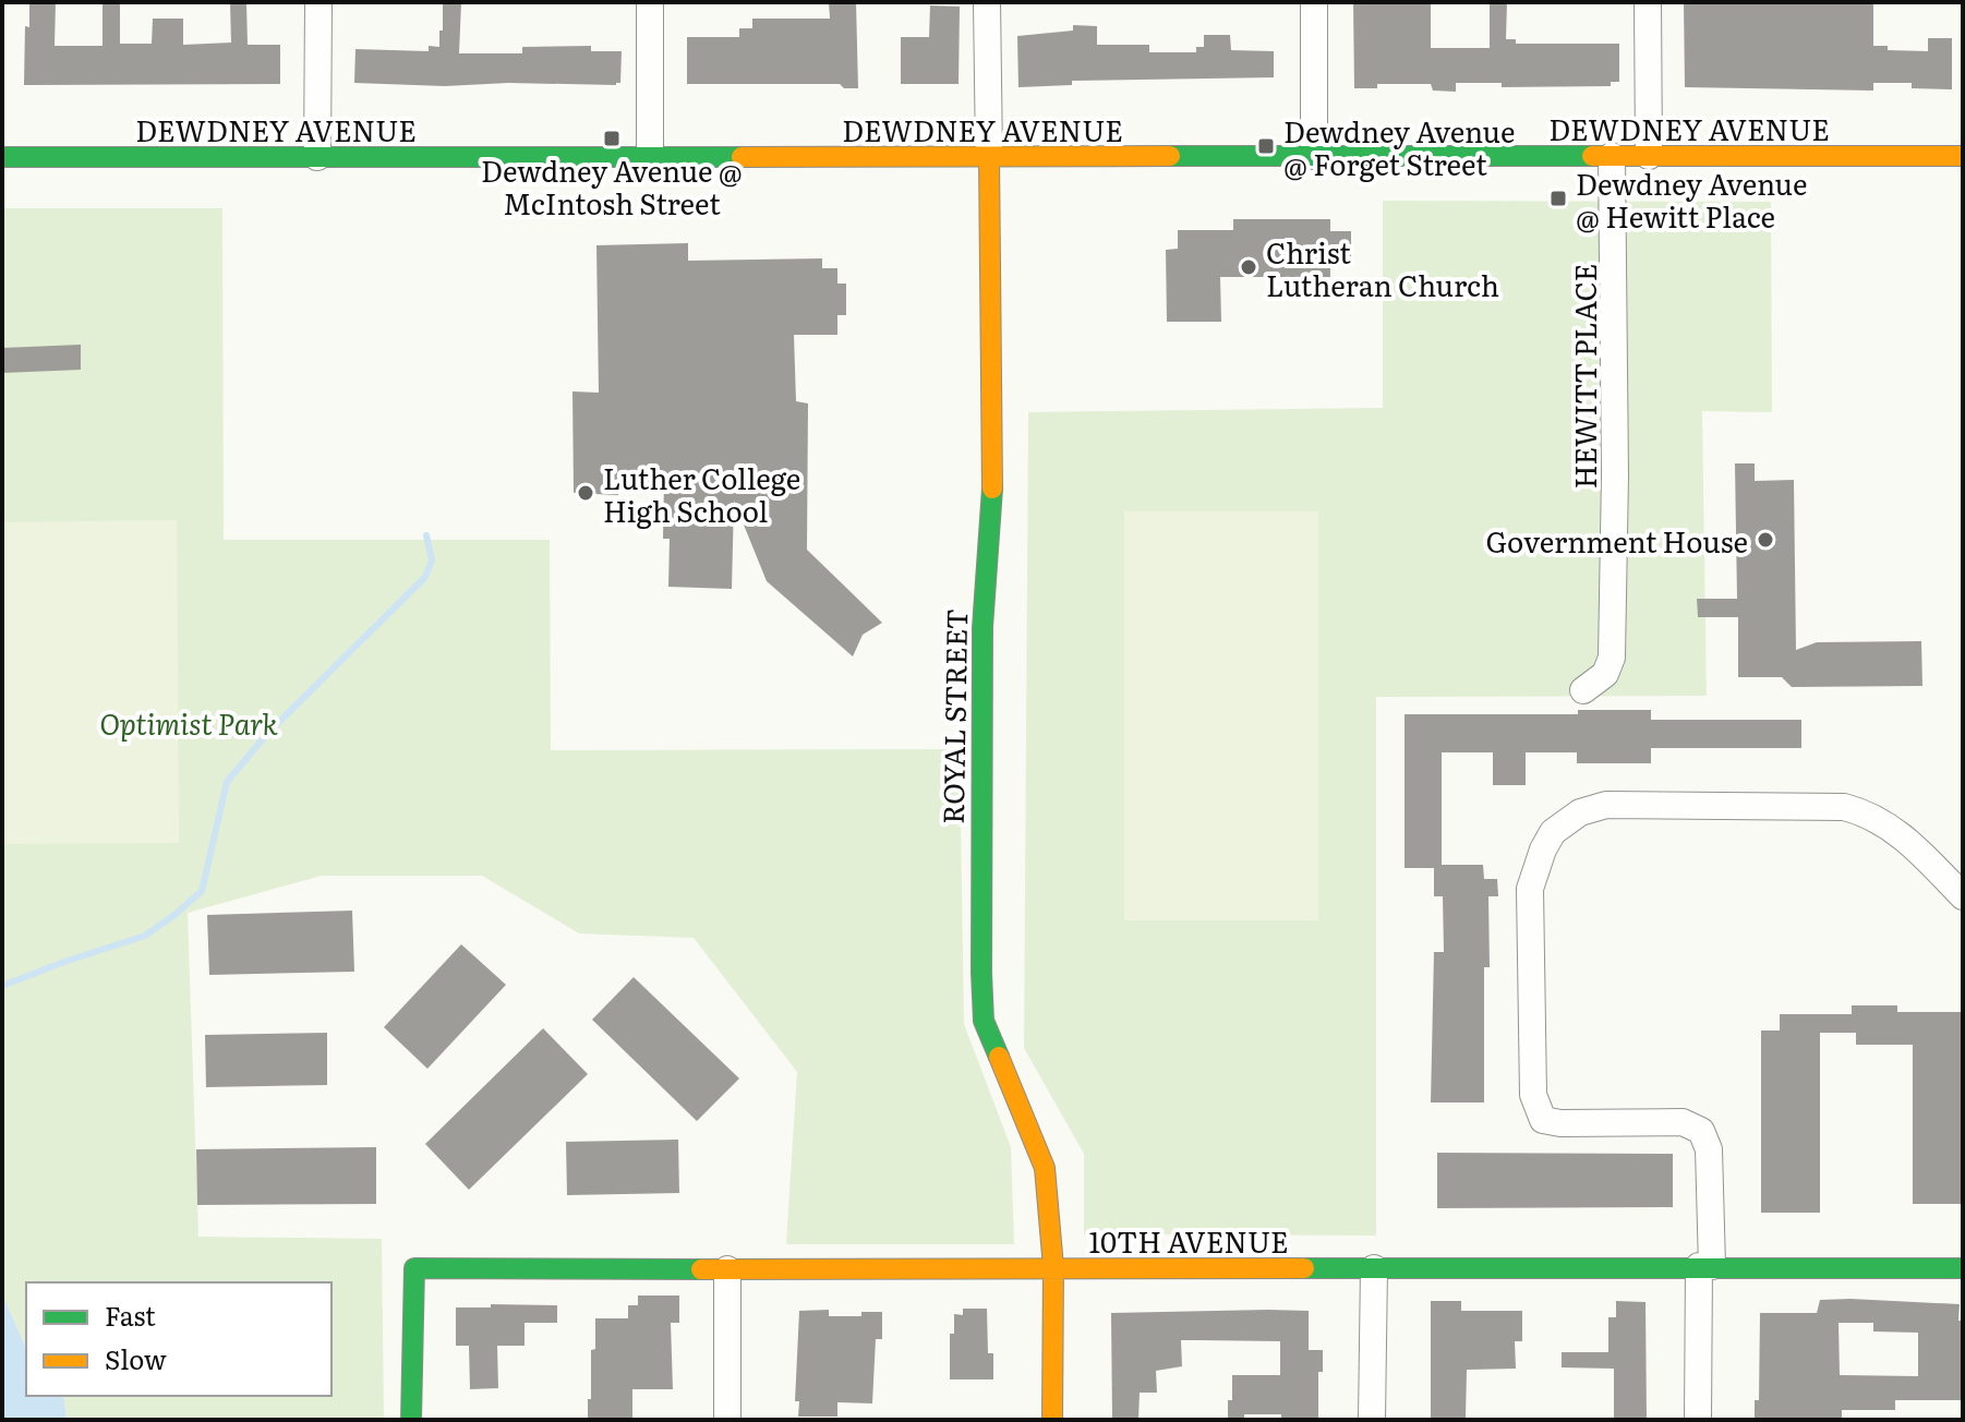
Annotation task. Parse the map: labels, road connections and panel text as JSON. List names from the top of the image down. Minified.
{"streets":{"street":["DEWDNEY AVENUE","HEWITT PLACE","ROYAL STREET","10TH AVENUE"]},"crossings":[["DEWDNEY AVENUE","HEWITT PLACE"],["DEWDNEY AVENUE","ROYAL STREET"],["ROYAL STREET","10TH AVENUE"]],"parks":["Optimist Park"],"places":{"transit":["Dewdney Avenue @ McIntosh Street","Dewdney Avenue @ Forget Street","Dewdney Avenue @ Hewitt Place"],"other":["Christ Lutheran Church","Luther College High School","Government House"]},"legend":["Fast","Slow"]}
